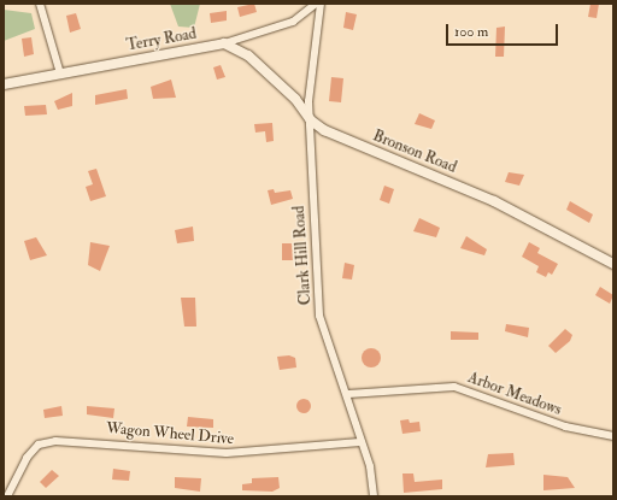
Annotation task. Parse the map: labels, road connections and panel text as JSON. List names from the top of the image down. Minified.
{"streets":{"street":["Terry Road","Bronson Road","Clark Hill Road","Arbor Meadows","Wagon Wheel Drive"]},"crossings":[["Bronson Road","Clark Hill Road"],["Clark Hill Road","Arbor Meadows"],["Clark Hill Road","Wagon Wheel Drive"]],"scale_bar":"100 m"}
